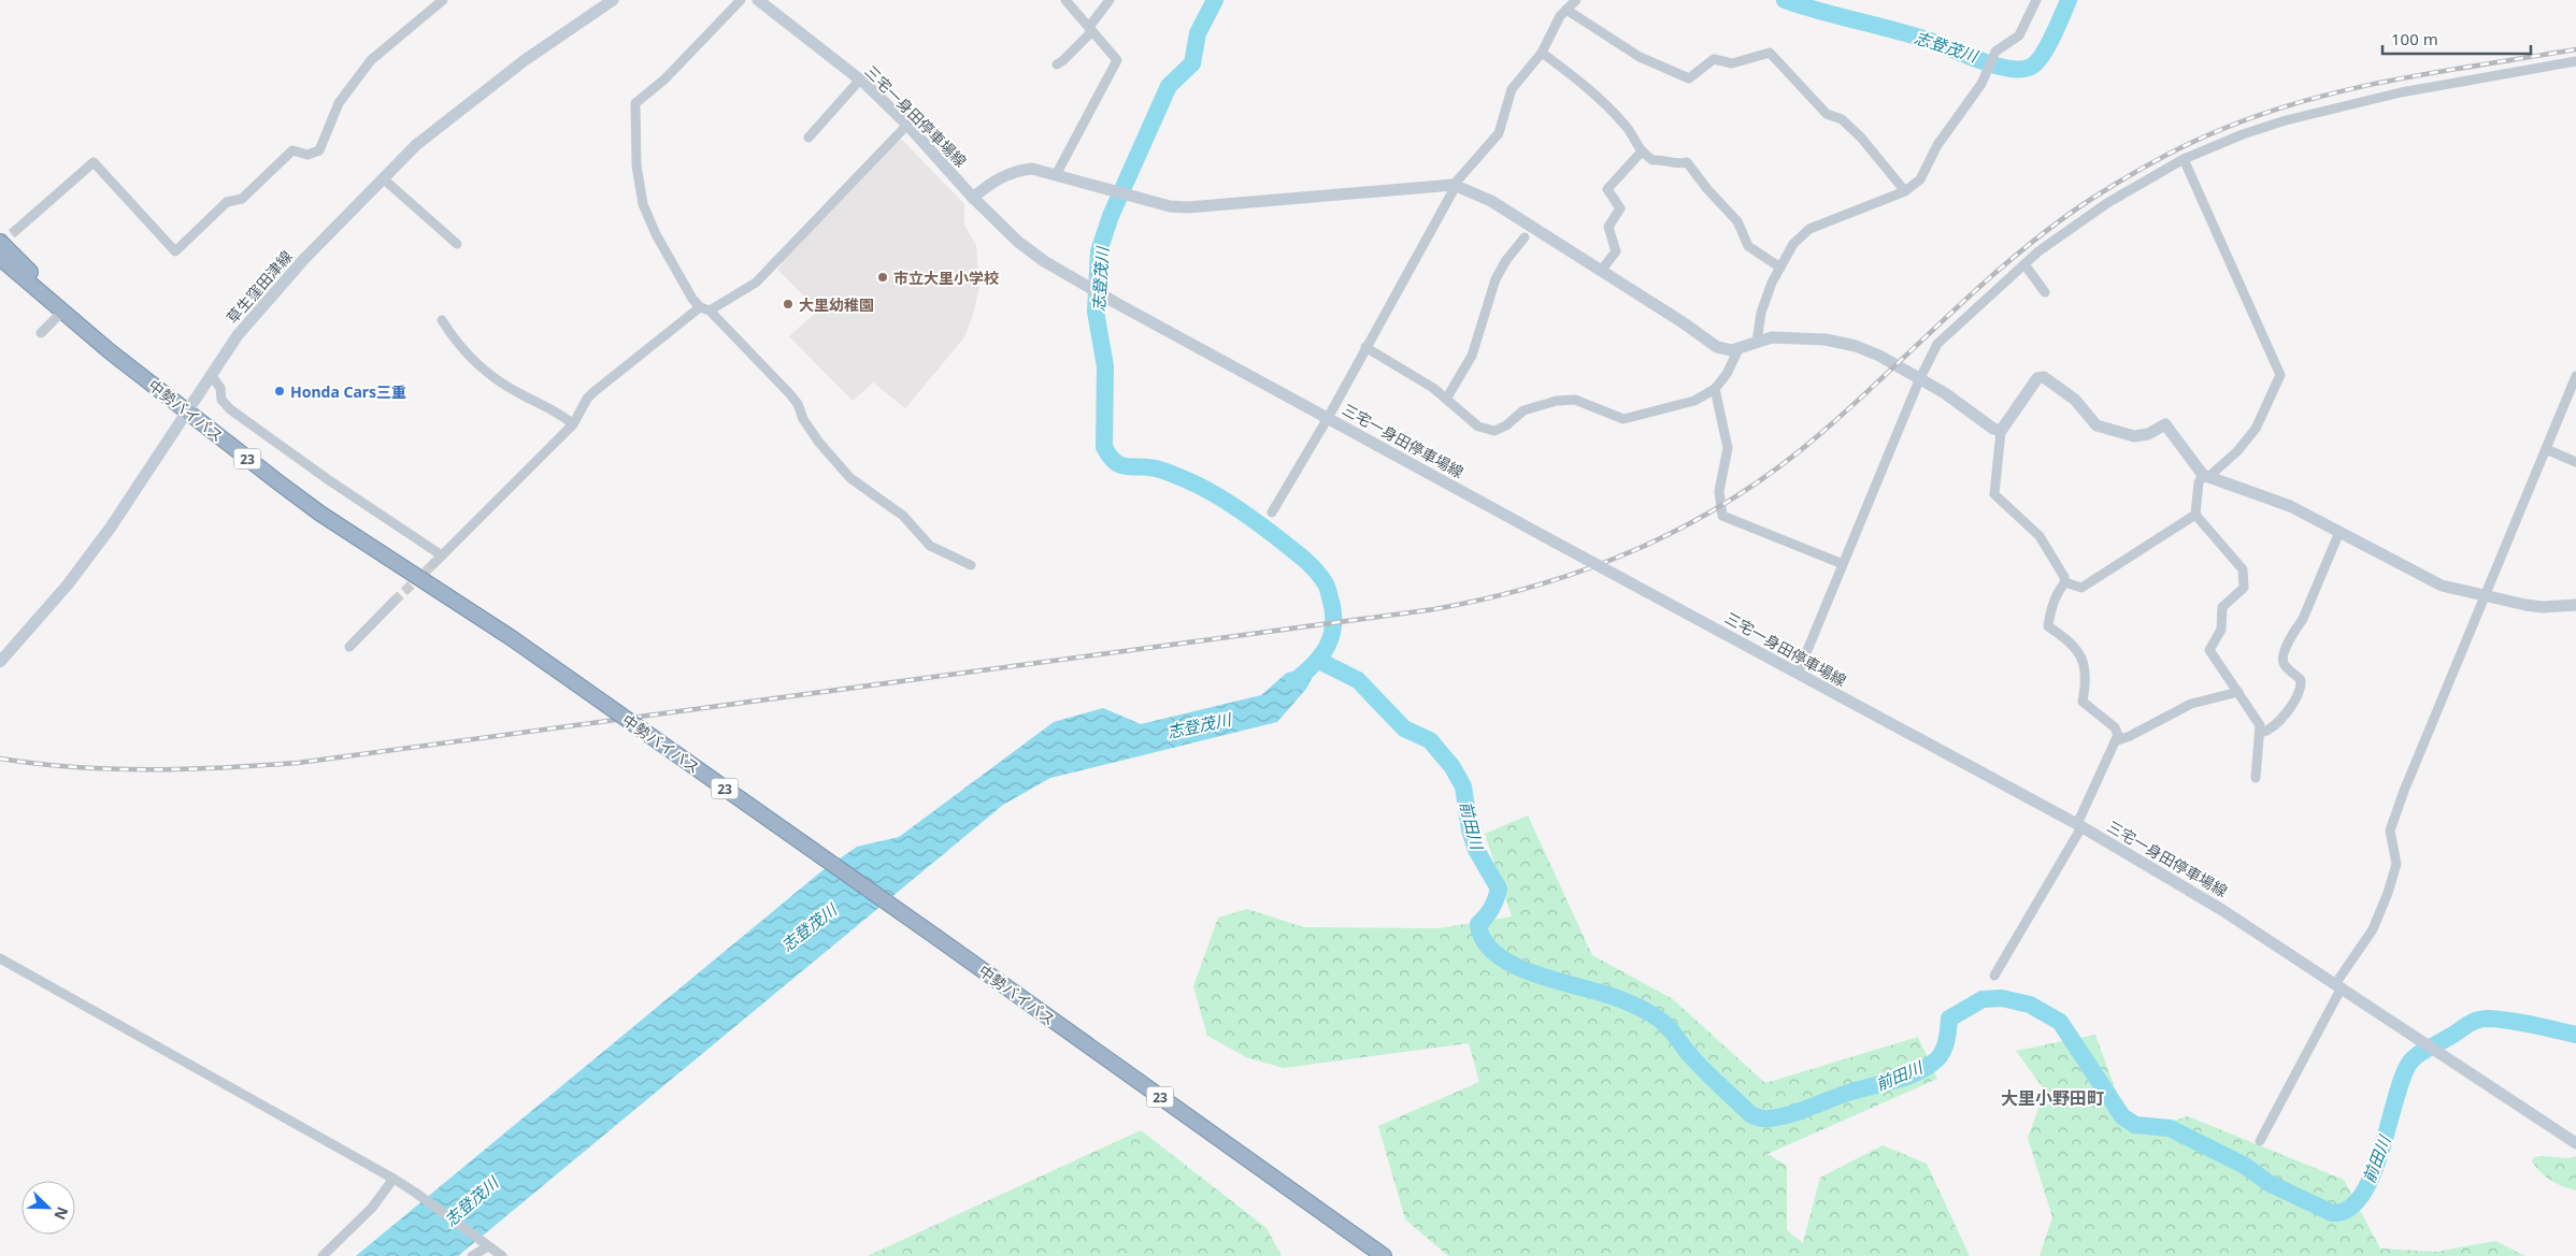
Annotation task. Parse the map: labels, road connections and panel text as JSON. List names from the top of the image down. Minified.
{"streets":{"highway":["中勢バイパス","23"],"main road":["三宅一身田停車場線","草生窪田津線"]},"crossings":[["草生窪田津線","中勢バイパス"]],"districts":["大里小野田町"],"water":["志登茂川","前田川"],"places":["市立大里小学校","大里幼稚園","Honda Cars三重"],"scale_bar":"100 m","north":"bottom right"}
